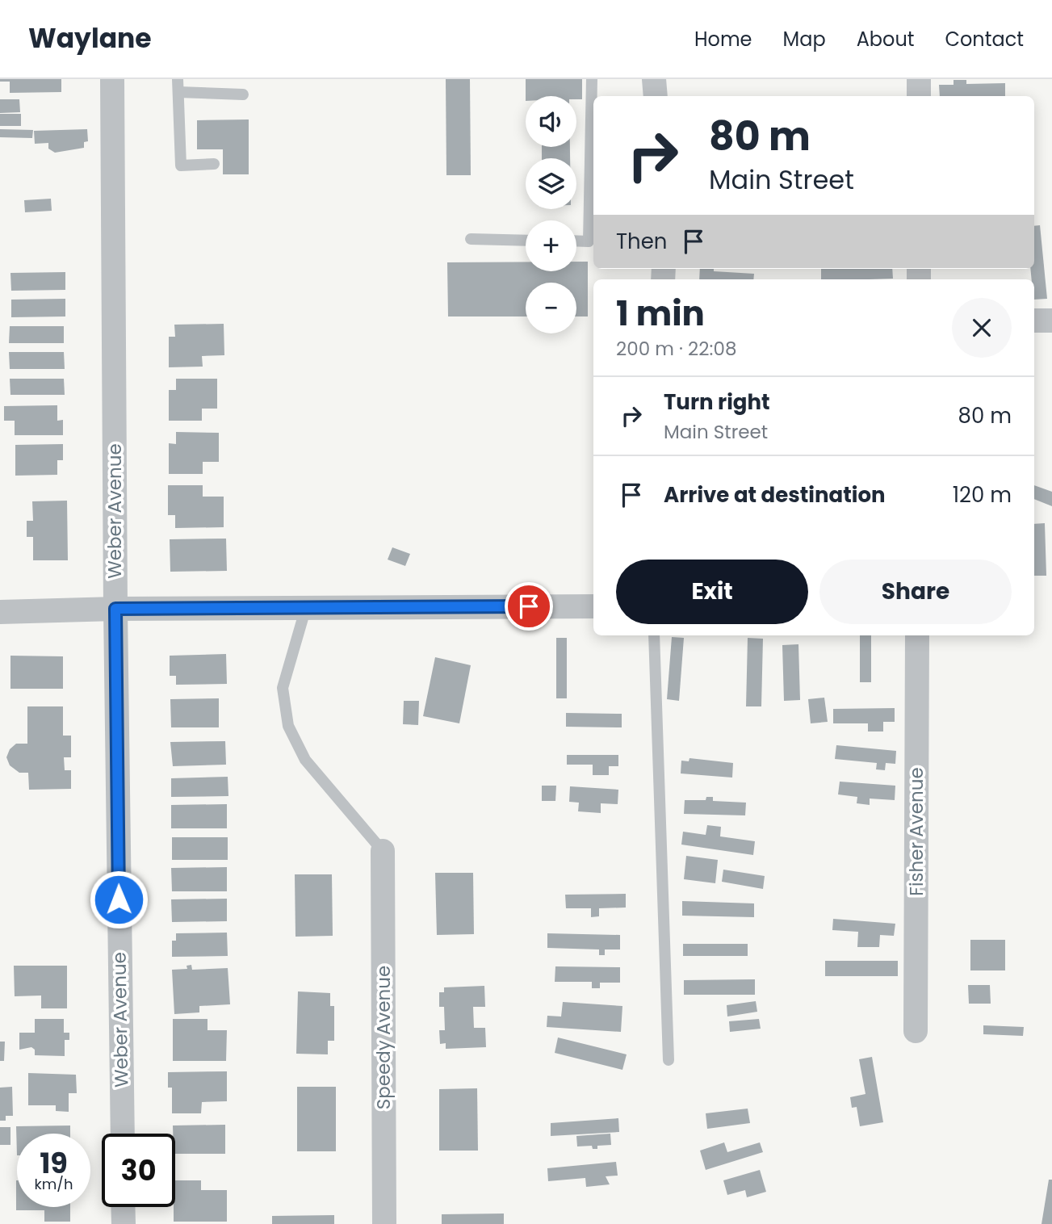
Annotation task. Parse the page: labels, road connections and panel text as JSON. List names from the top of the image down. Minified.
{"streets":{"street":["Weber Avenue","Fisher Avenue","Speedy Avenue"]},"page":{"header":"Waylane","nav":["Home","Map","About","Contact"],"map_buttons":["+","−"],"turn":["80 m","Main Street"],"then":"Then","heading":["1 min","200 m · 22:08"],"list":[{"name":"Turn right","note":"Main Street","value":"80 m"},{"name":"Arrive at destination","value":"120 m"}],"buttons":["Exit","Share"],"speed":"19 km/h","limit":"30"}}
